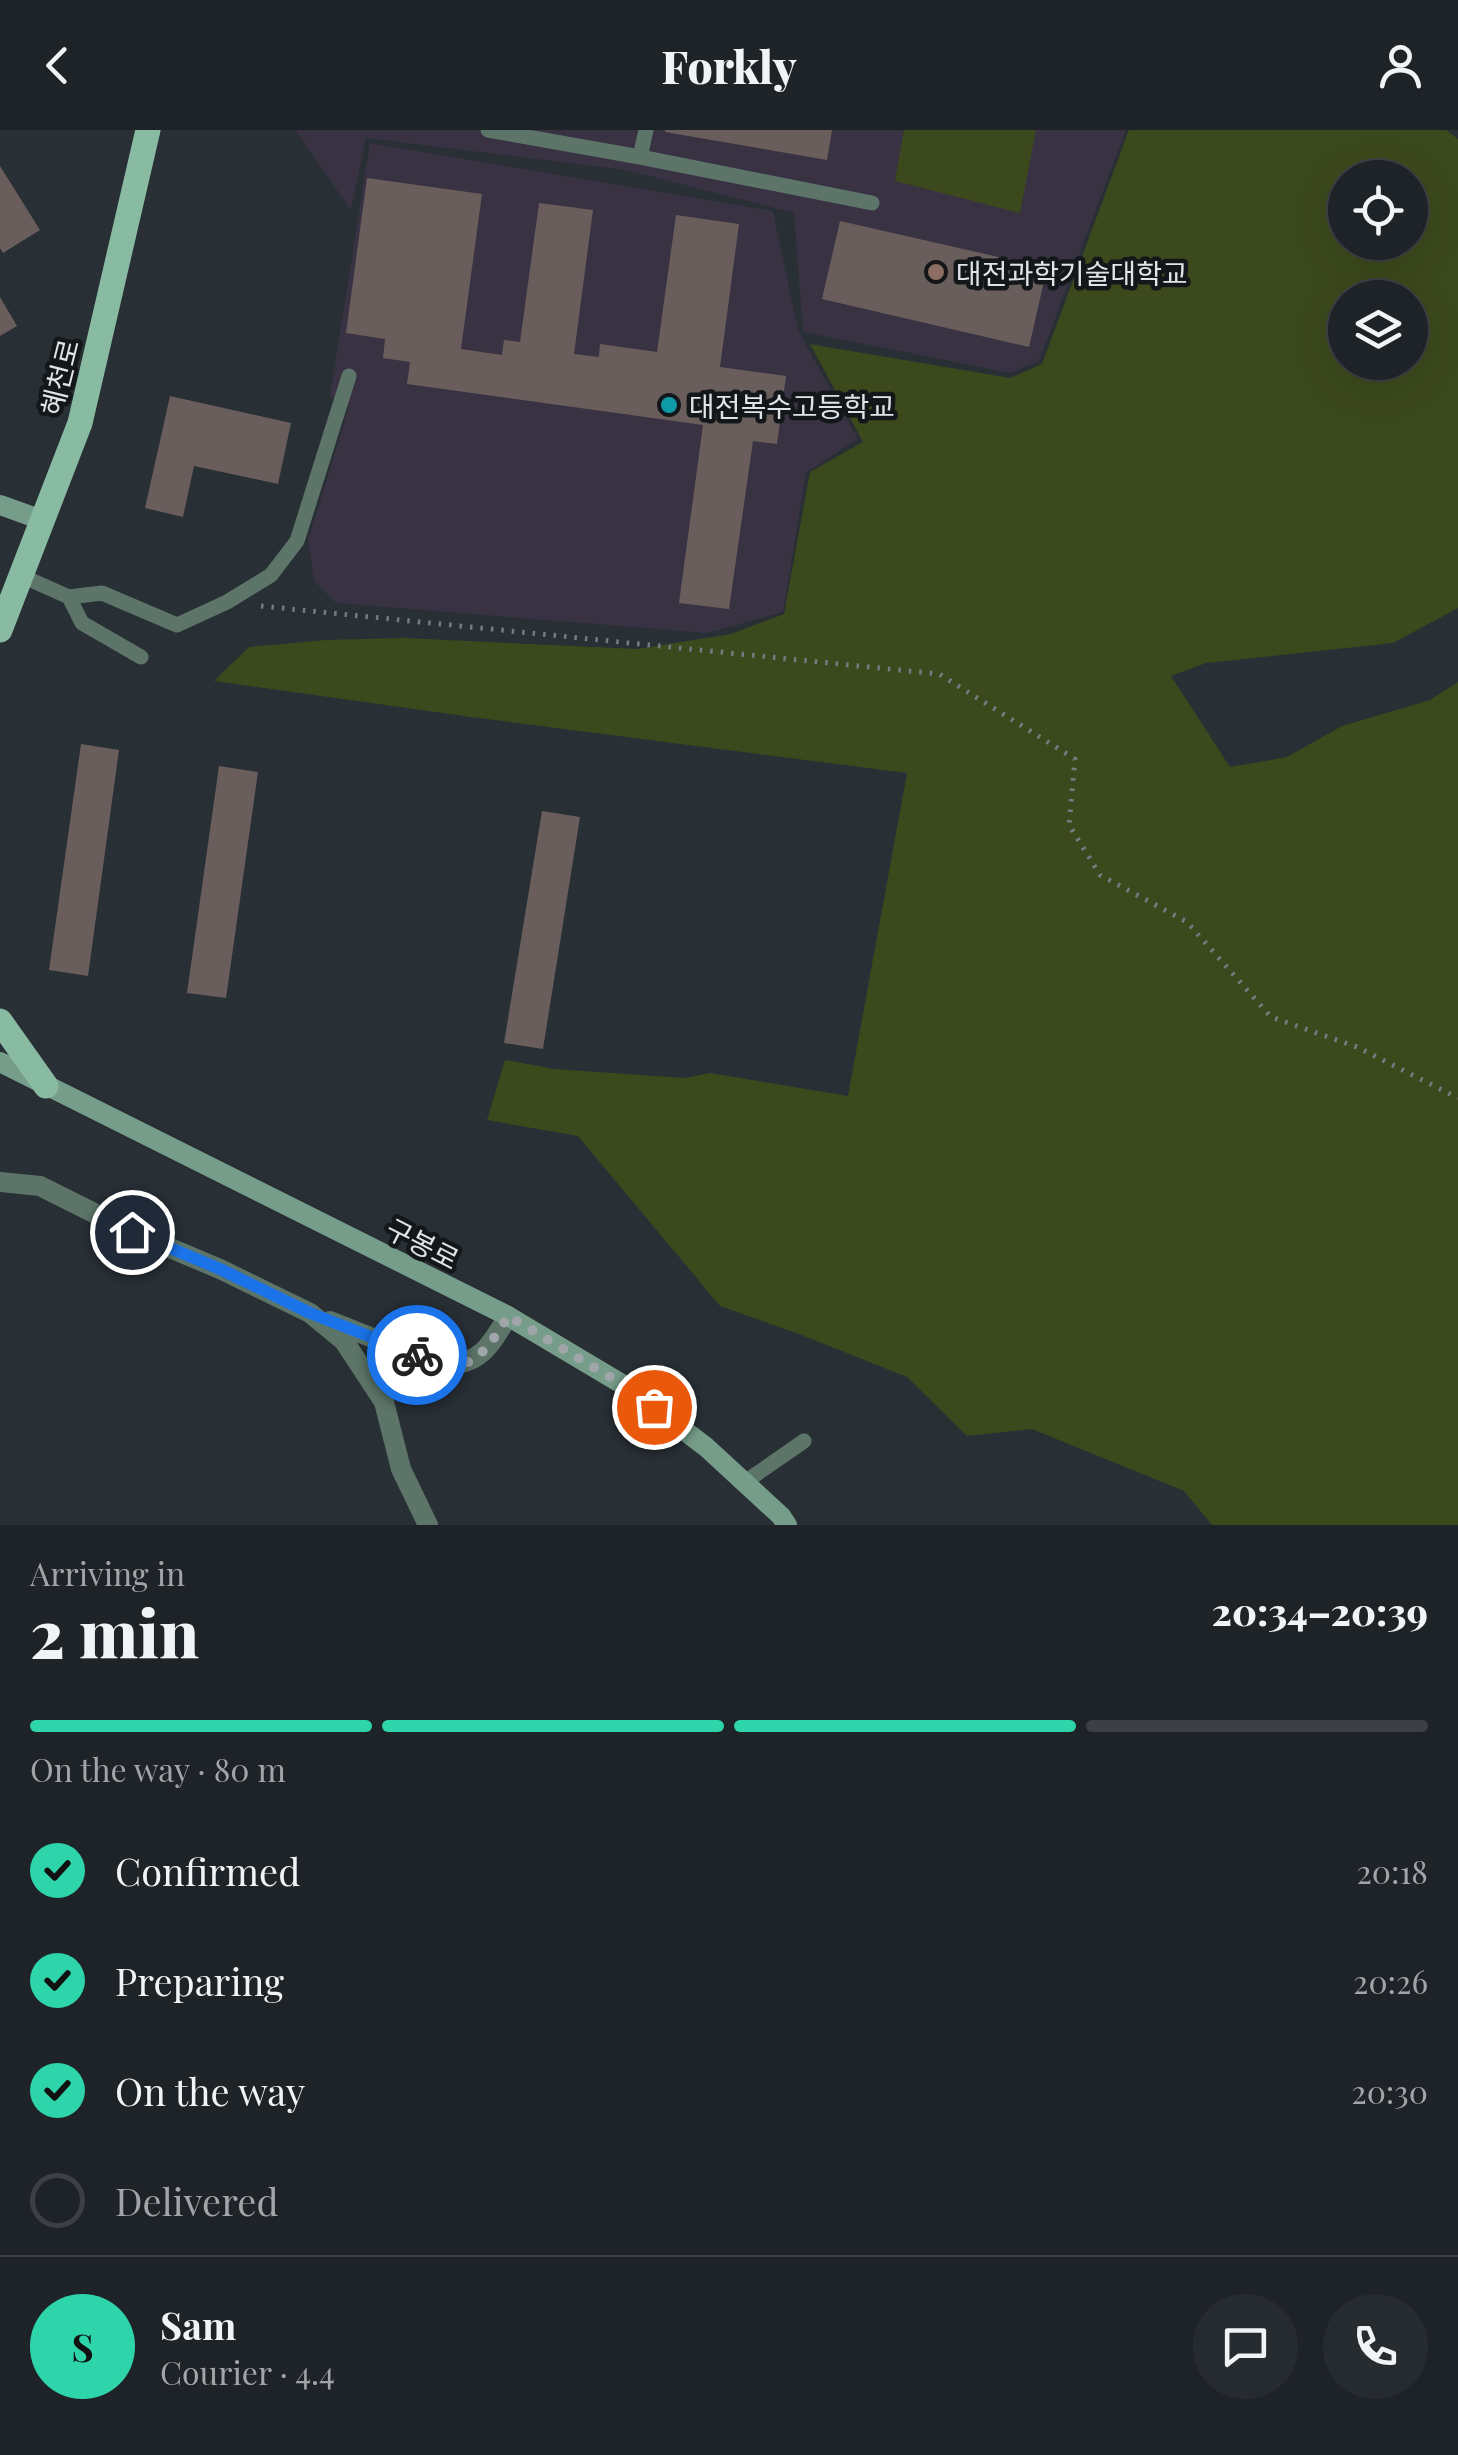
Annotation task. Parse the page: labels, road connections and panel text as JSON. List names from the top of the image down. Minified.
{"streets":{"main road":["혜천로"],"street":["구봉로"]},"places":["대전과학기술대학교","대전복수고등학교"],"page":{"header":"Forkly","heading":["2 min","Arriving in","20:34–20:39"],"panel":["Sam","Courier · 4.4"],"bar":"On the way · 80 m","list":[["Confirmed","20:18"],["Preparing","20:26"],["On the way","20:30"],"Delivered"],"round":"S"}}
